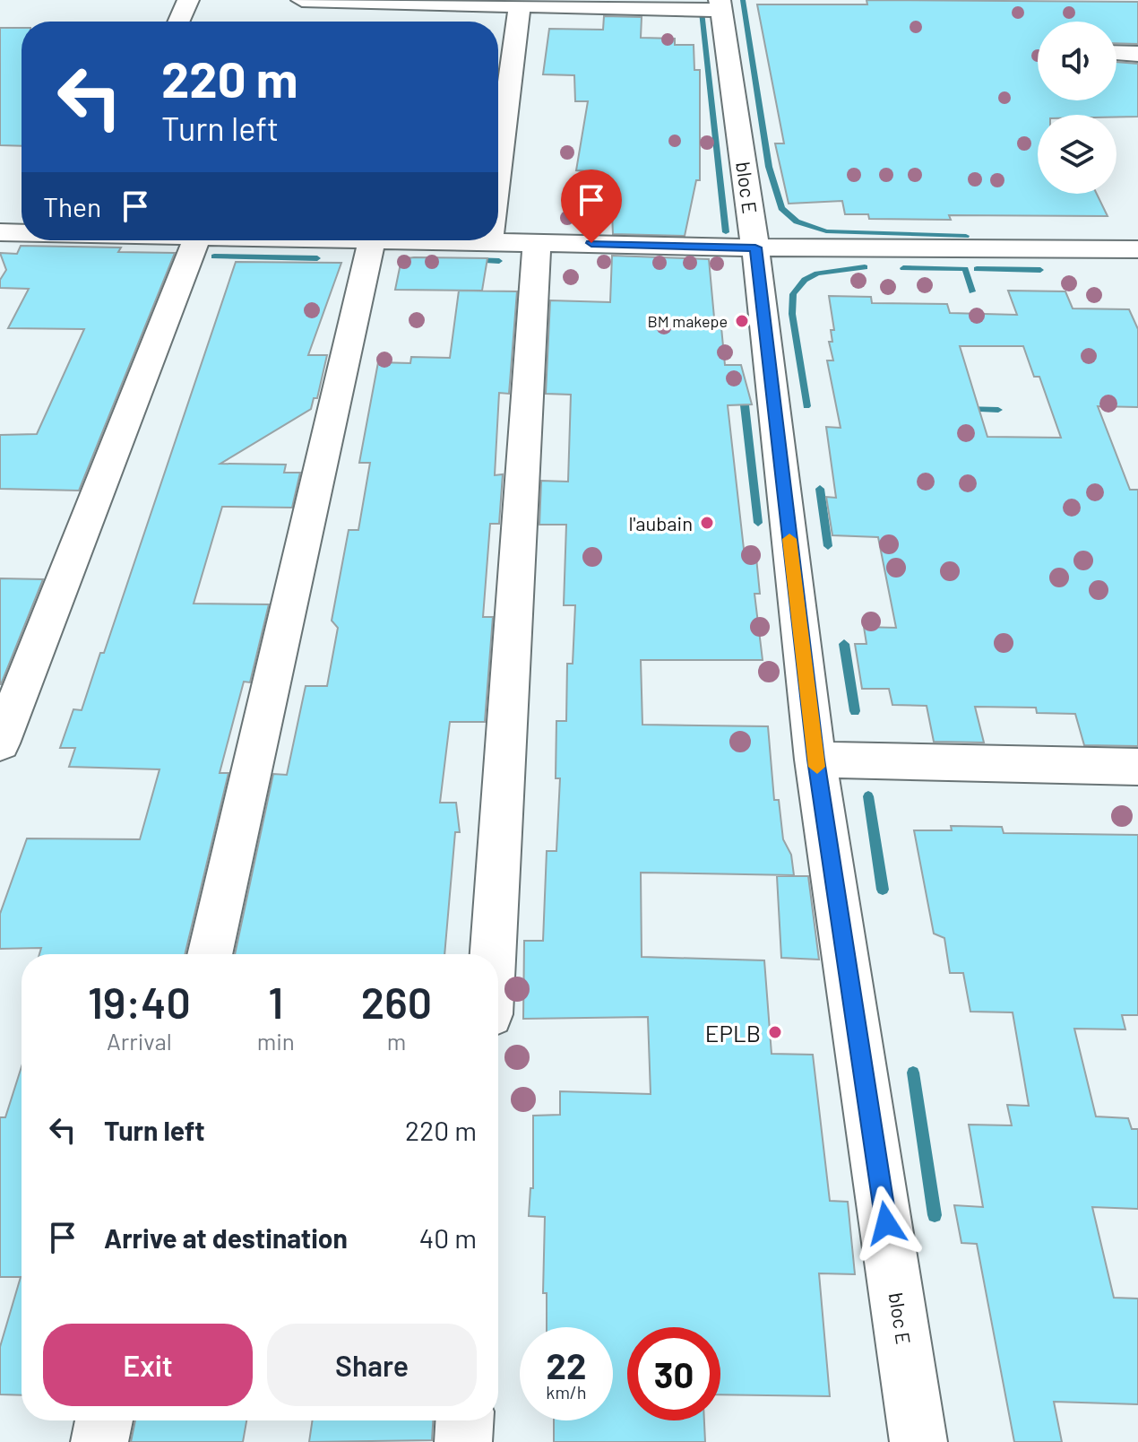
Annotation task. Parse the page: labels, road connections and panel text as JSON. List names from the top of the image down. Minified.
{"streets":{"street":["bloc E"]},"places":["BM makepe","l'aubain","EPLB"],"page":{"turn":["220 m","Turn left"],"then":"Then","eta":["19:40","Arrival","1","min","260","m"],"list":[{"name":"Turn left","value":"220 m"},{"name":"Arrive at destination","value":"40 m"}],"buttons":["Exit","Share"],"speed":"22 km/h","limit":"30"}}
